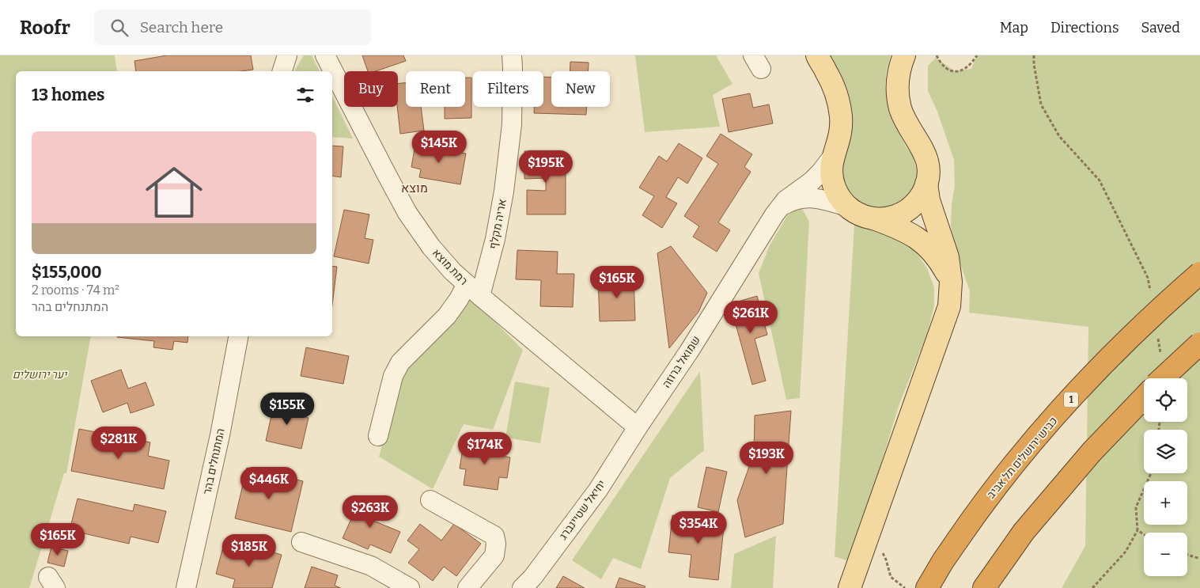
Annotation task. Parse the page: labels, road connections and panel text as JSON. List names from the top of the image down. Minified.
{"streets":{"highway":["1","כביש ירושלים תל אביב"],"street":["אריה מקלף","רמת מוצא","שמואל ברוזה","המתנחלים בהר","יחיאל שטיינברג"]},"crossings":[["אריה מקלף","רמת מוצא"],["רמת מוצא","שמואל ברוזה"],["רמת מוצא","יחיאל שטיינברג"],["שמואל ברוזה","יחיאל שטיינברג"]],"districts":["מוצא"],"parks":["יער ירושלים"],"page":{"header":"Roofr","search":"Search here","nav":["Map","Directions","Saved"],"chip":["Buy","Rent","Filters","New"],"heading":"13 homes","list":[{"name":"$155,000","note":"2 rooms · 74 m² · המתנחלים בהר"}],"price":["$145K","$195K","$165K","$261K","$155K","$281K","$174K","$193K","$446K","$263K","$354K","$165K","$185K"],"map_buttons":["+","−"]}}
